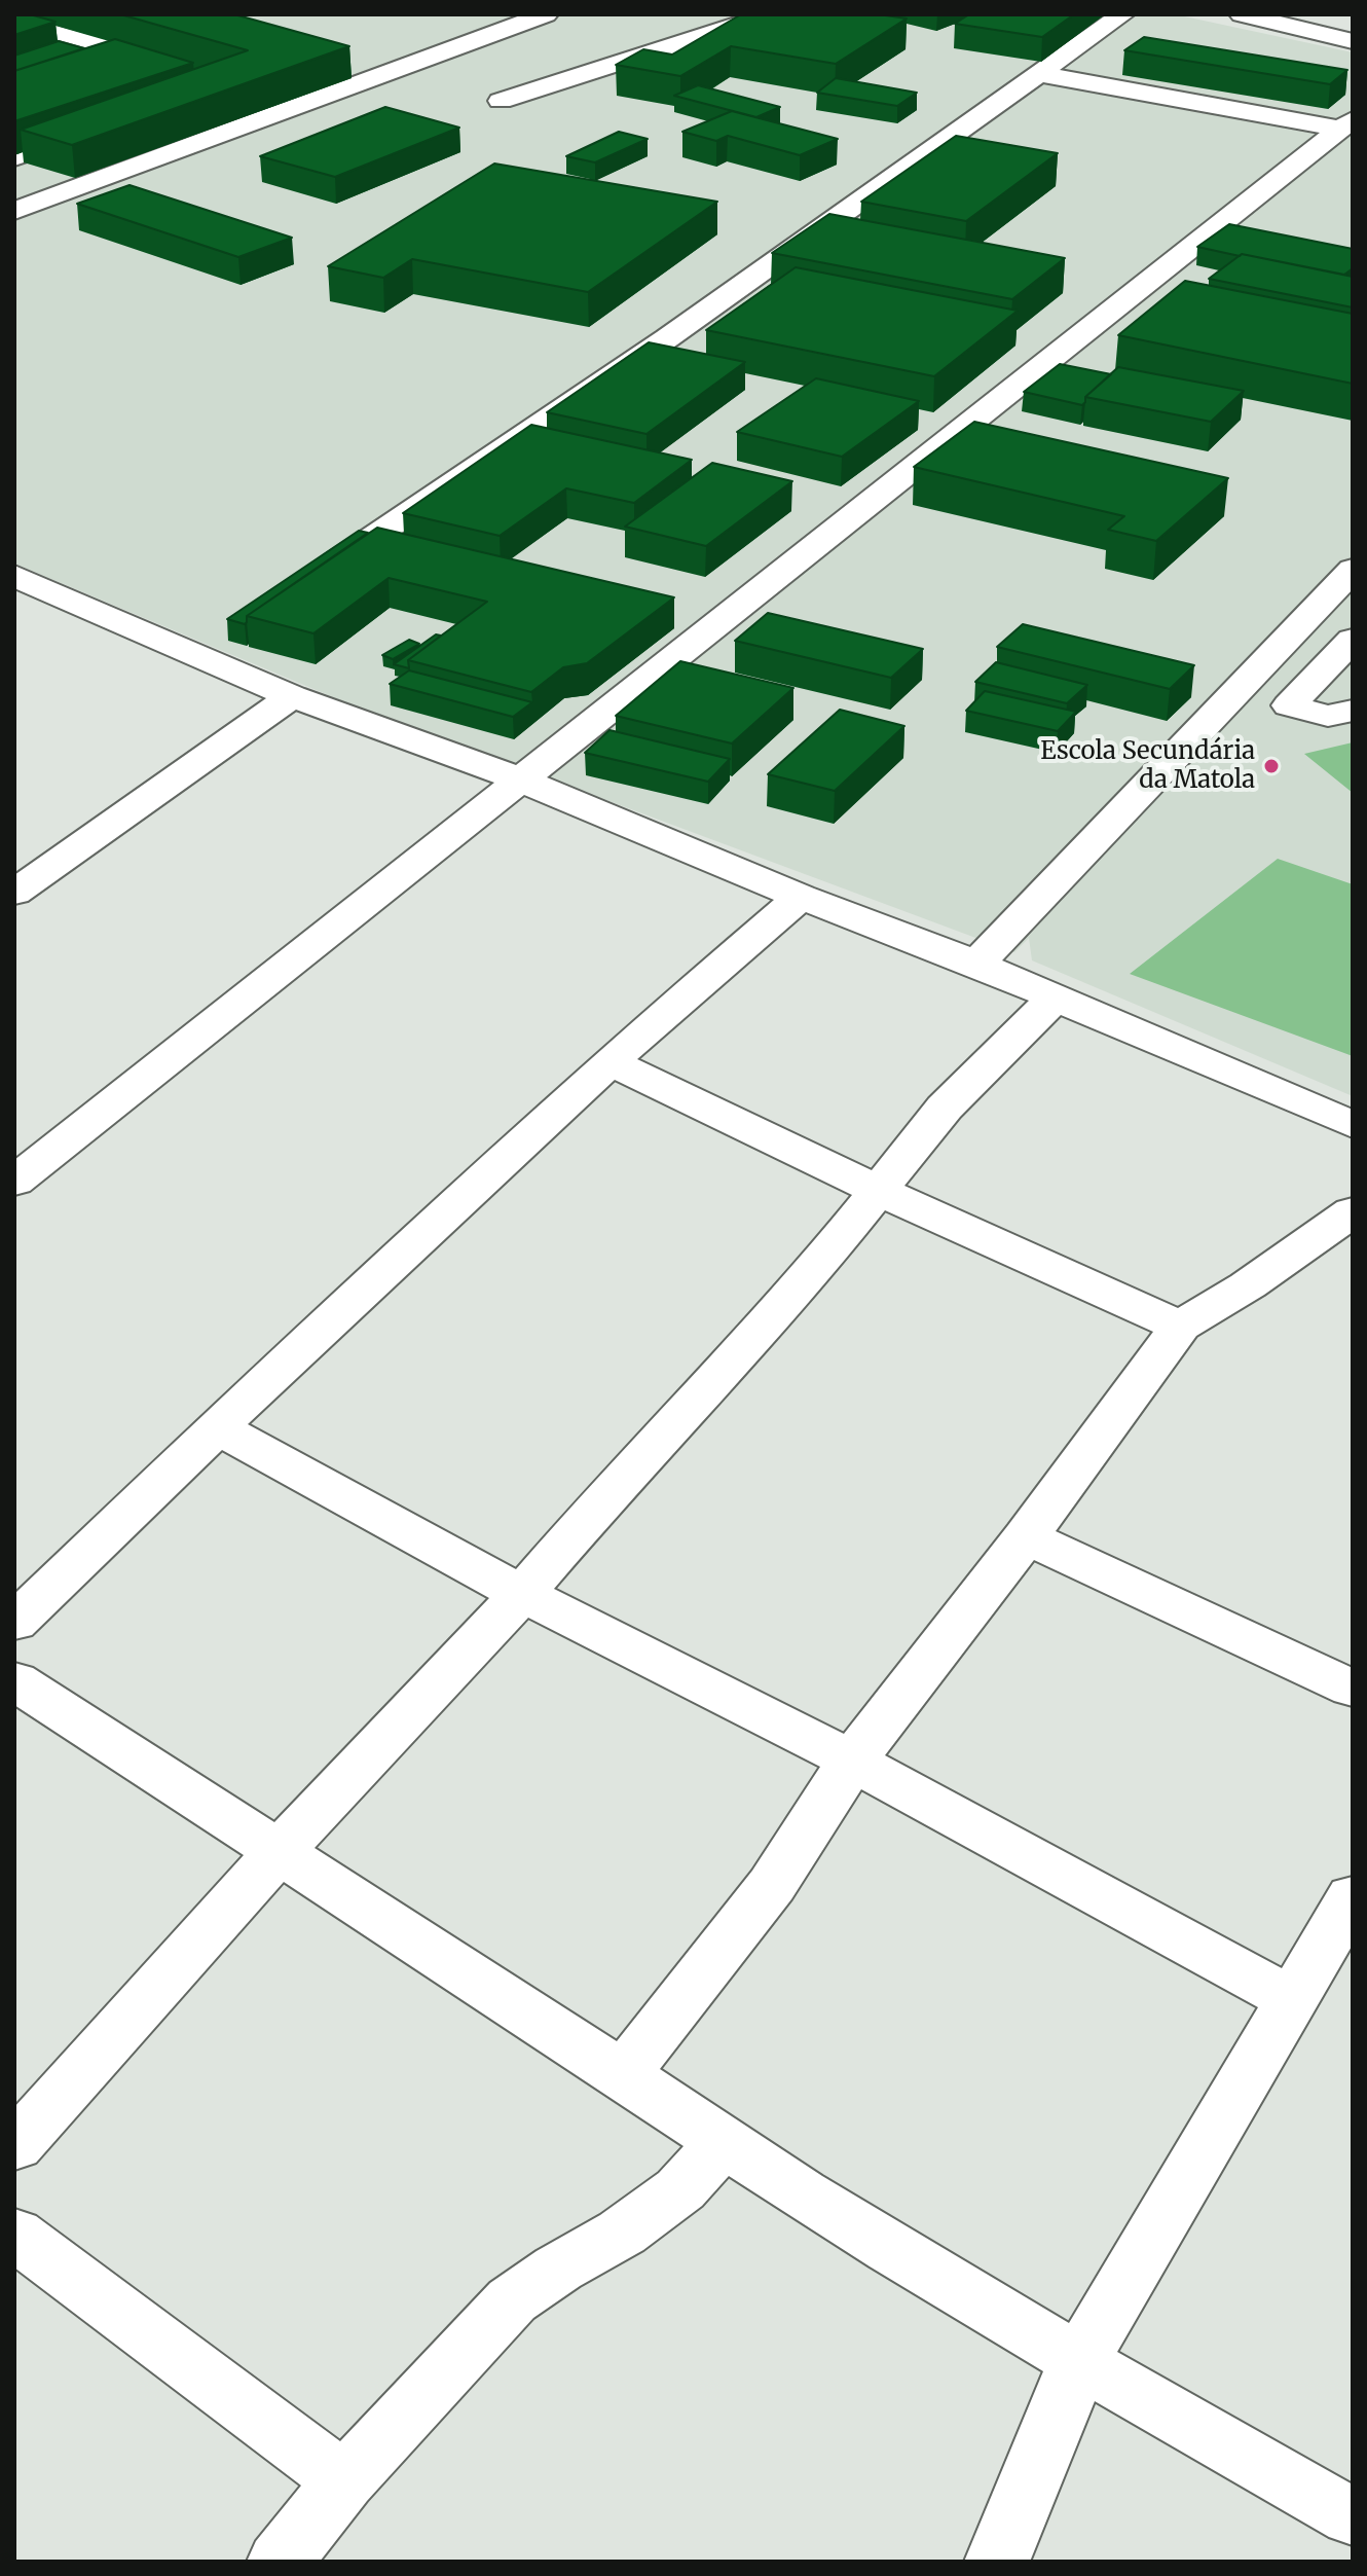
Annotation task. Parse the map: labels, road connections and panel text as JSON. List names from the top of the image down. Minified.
{"places":["Escola Secundária da Matola"]}
